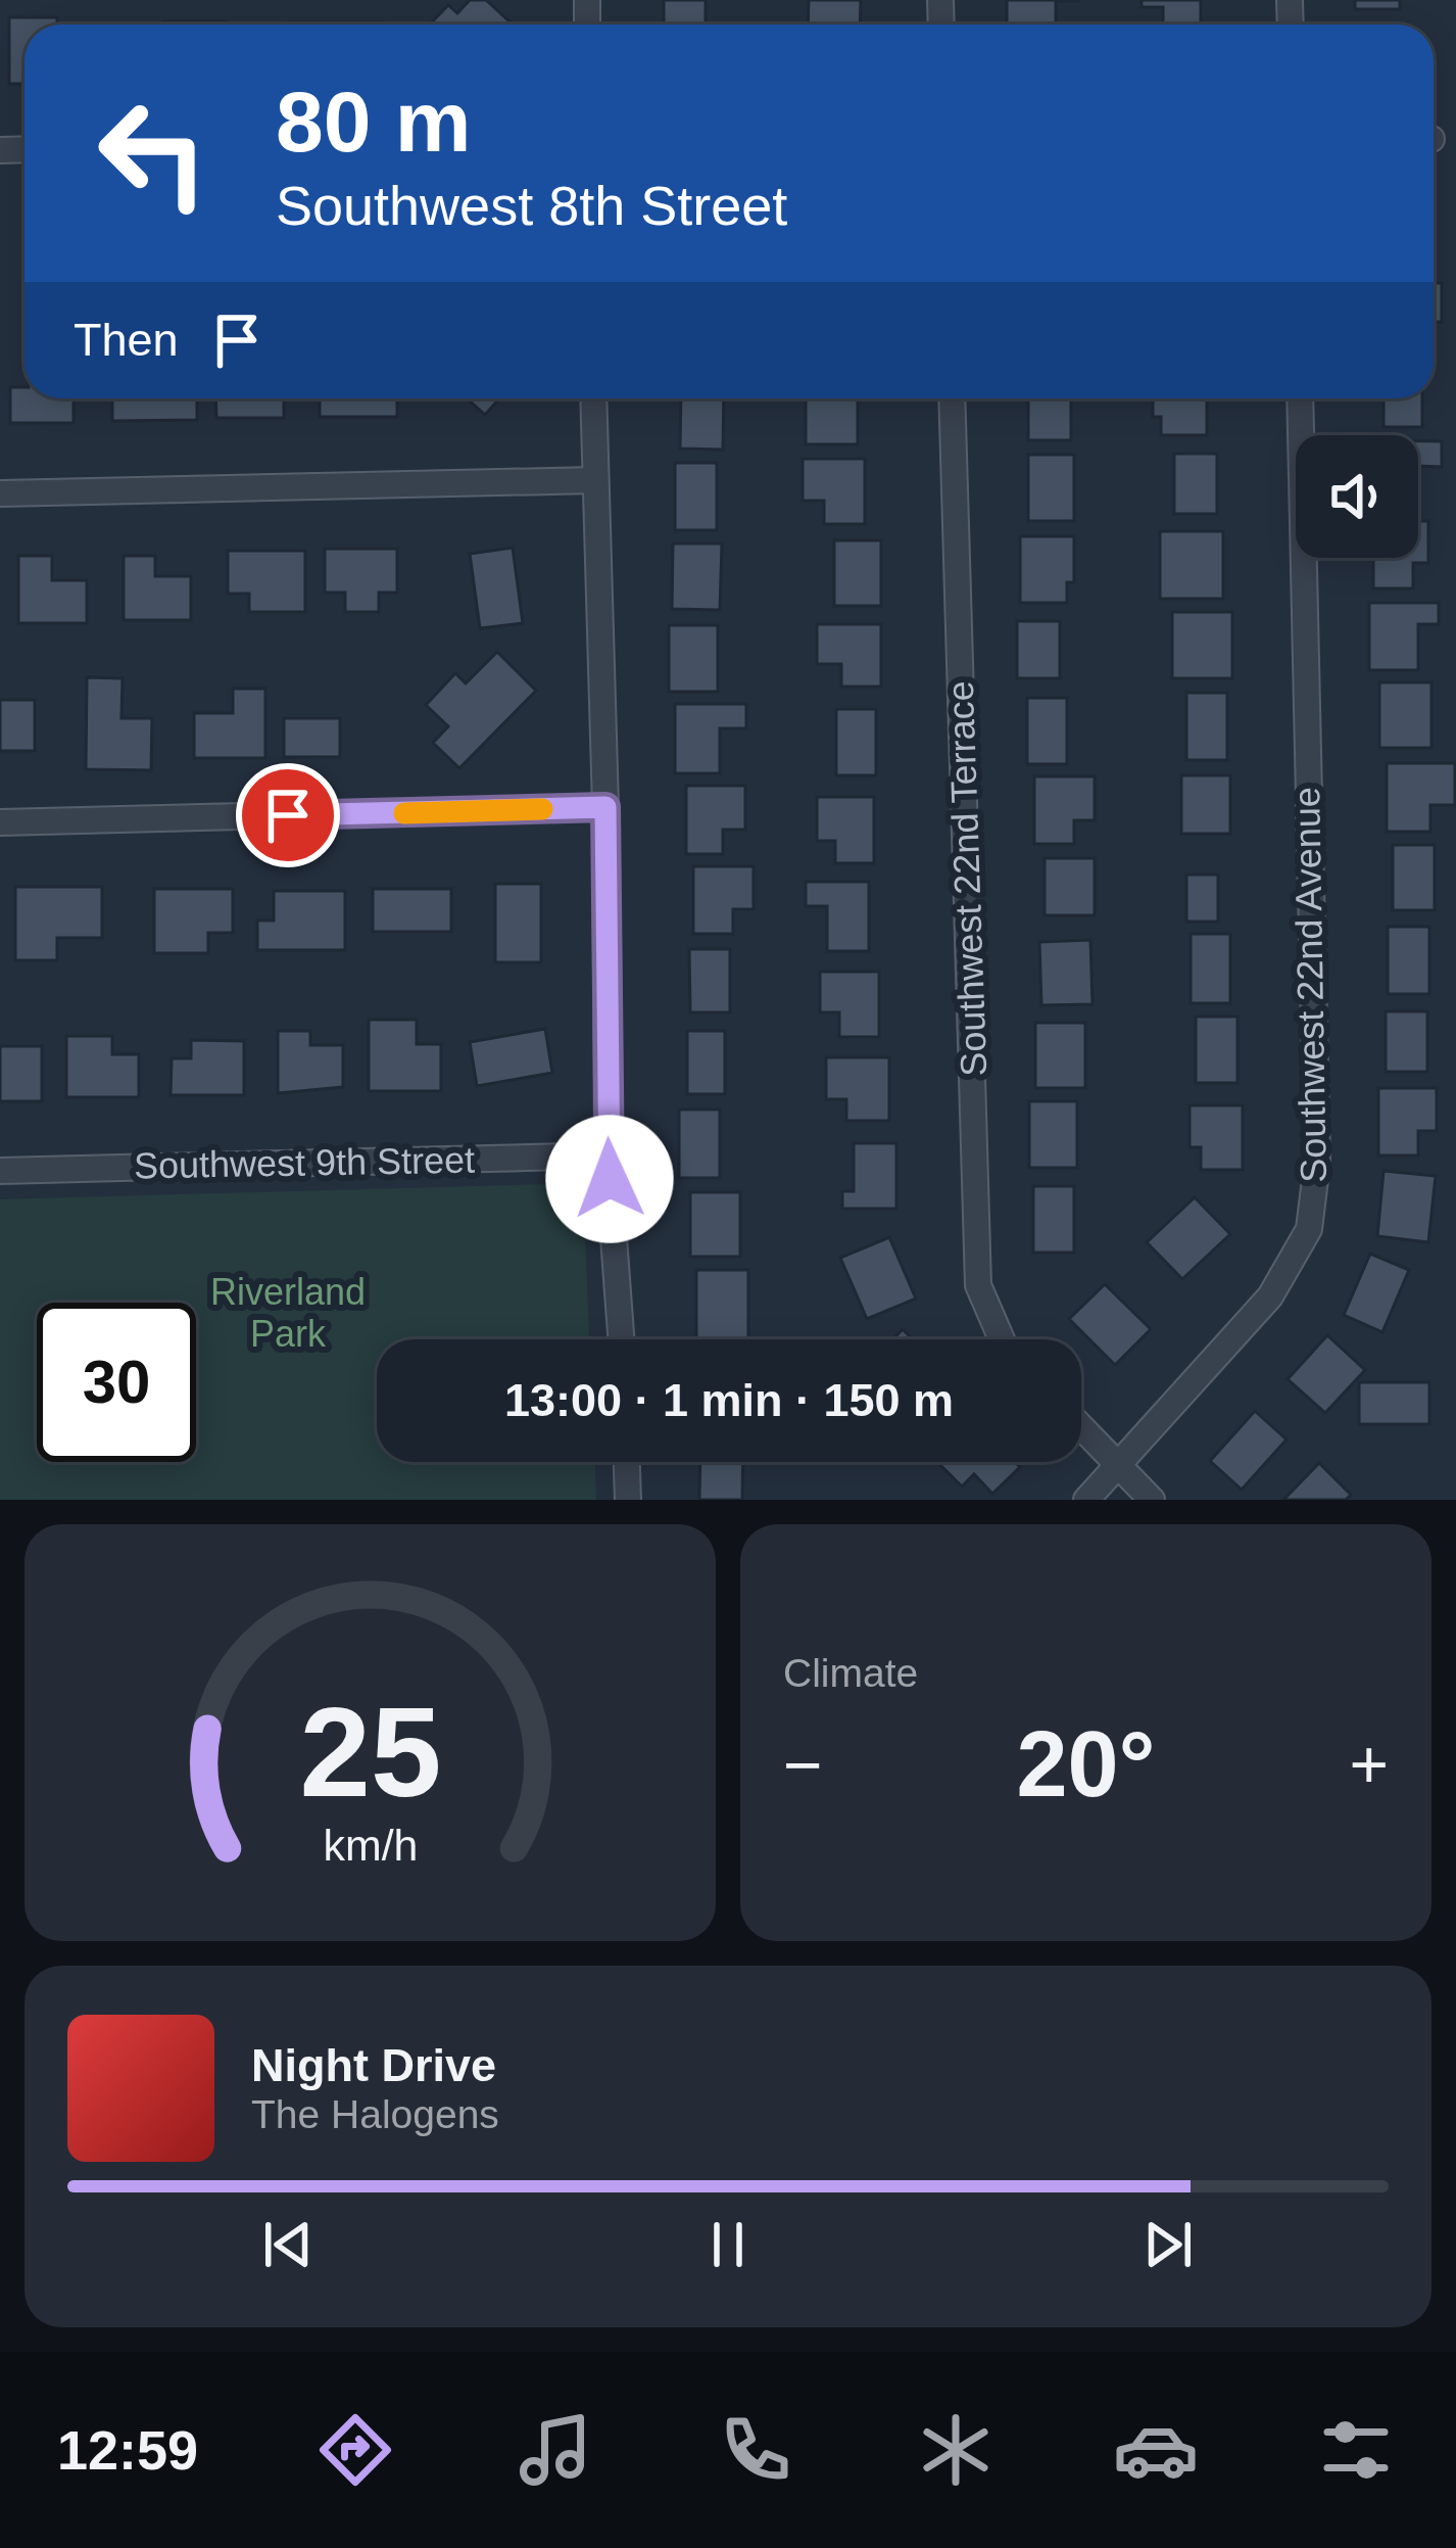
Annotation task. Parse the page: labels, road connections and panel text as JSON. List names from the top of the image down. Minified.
{"streets":{"street":["Southwest 22nd Terrace","Southwest 22nd Avenue","Southwest 9th Street"]},"parks":["Riverland Park"],"page":{"turn":["80 m","Southwest 8th Street"],"then":"Then","limit":"30","trip":"13:00 · 1 min · 150 m","tile":"Climate","heat":["−","20°","+"],"song":["Night Drive","The Halogens"],"tabs":"12:59","gauge":["25","km/h"]}}
